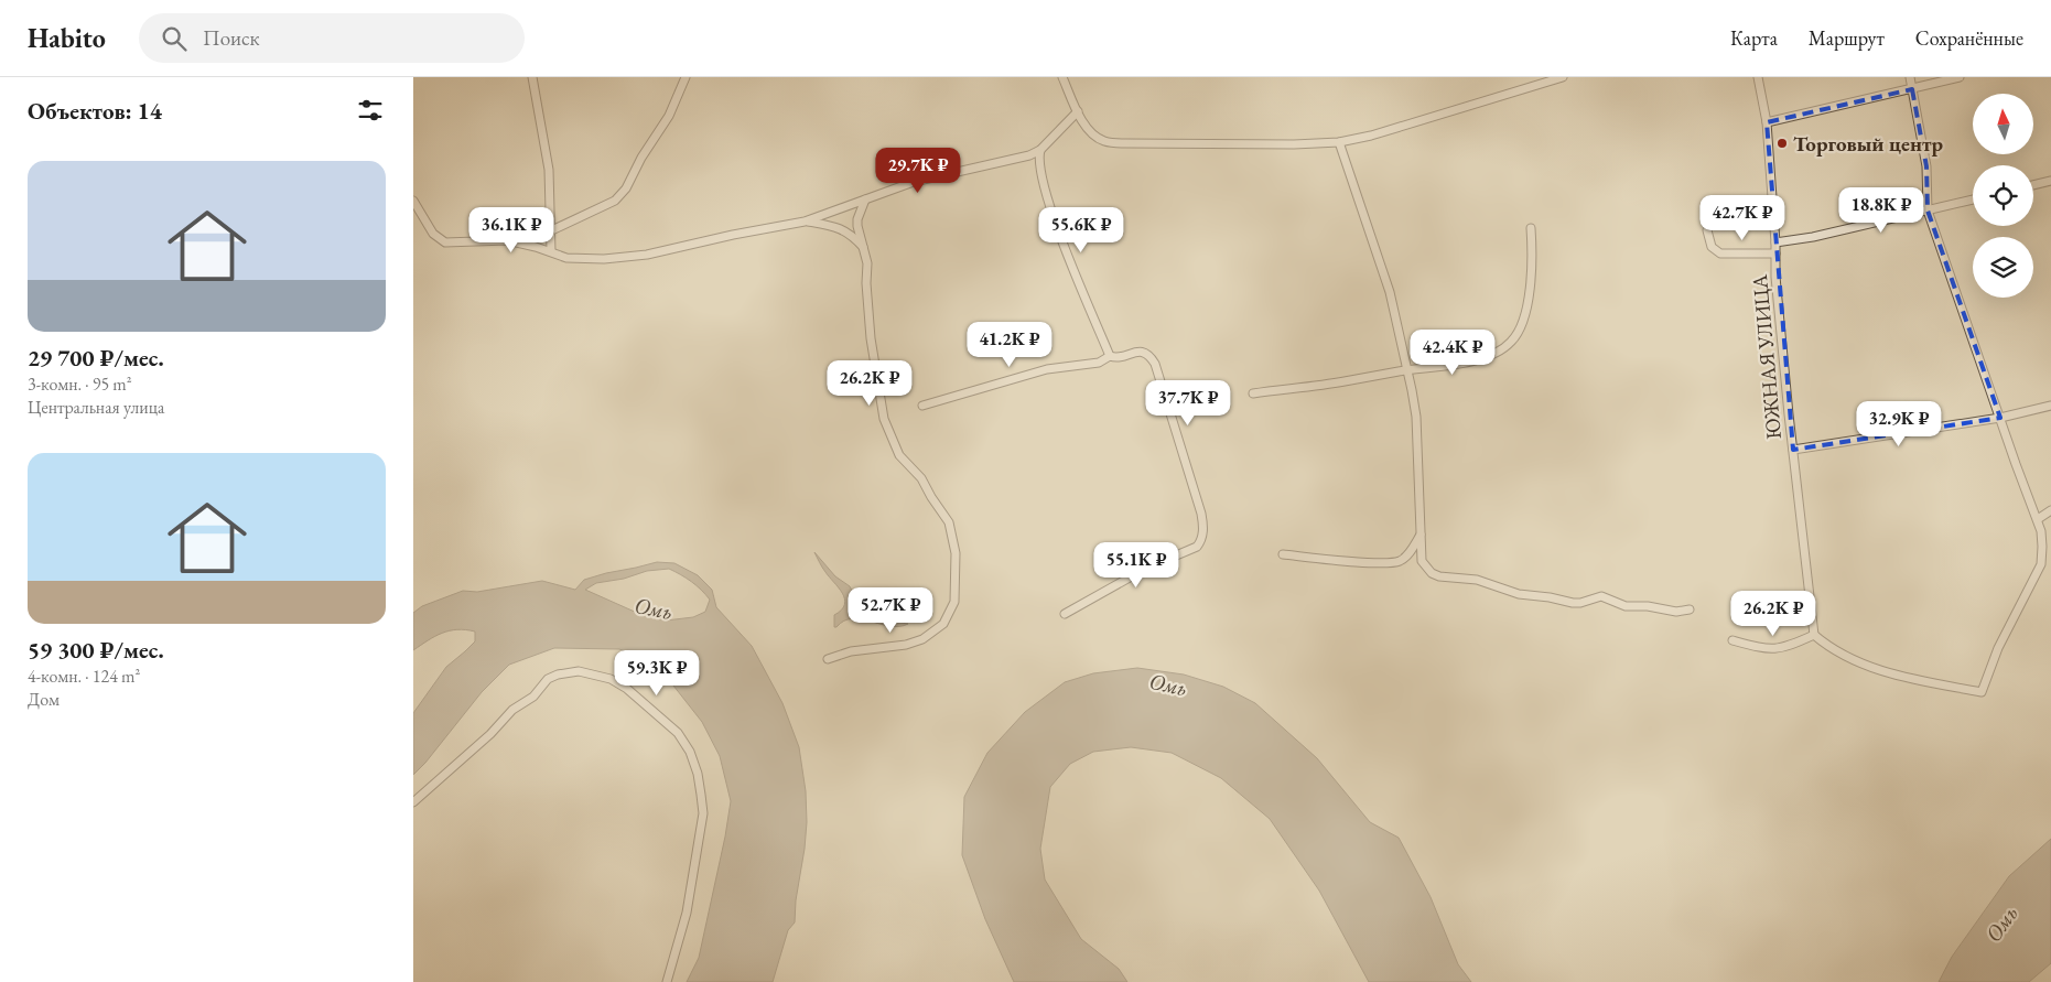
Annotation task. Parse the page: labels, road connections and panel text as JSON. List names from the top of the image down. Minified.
{"streets":{"street":["ЮЖНАЯ УЛИЦА"]},"water":["Омь"],"places":["Торговый центр"],"north":"top","page":{"header":"Habito","search":"Поиск","nav":["Карта","Маршрут","Сохранённые"],"heading":"Объектов: 14","list":[{"name":"29 700 ₽/мес.","note":"3-комн. · 95 m² · Центральная улица"},{"name":"59 300 ₽/мес.","note":"4-комн. · 124 m² · Дом"}],"price":["29.7K ₽","18.8K ₽","42.7K ₽","36.1K ₽","55.6K ₽","41.2K ₽","42.4K ₽","26.2K ₽","37.7K ₽","32.9K ₽","55.1K ₽","52.7K ₽","26.2K ₽","59.3K ₽"]}}
